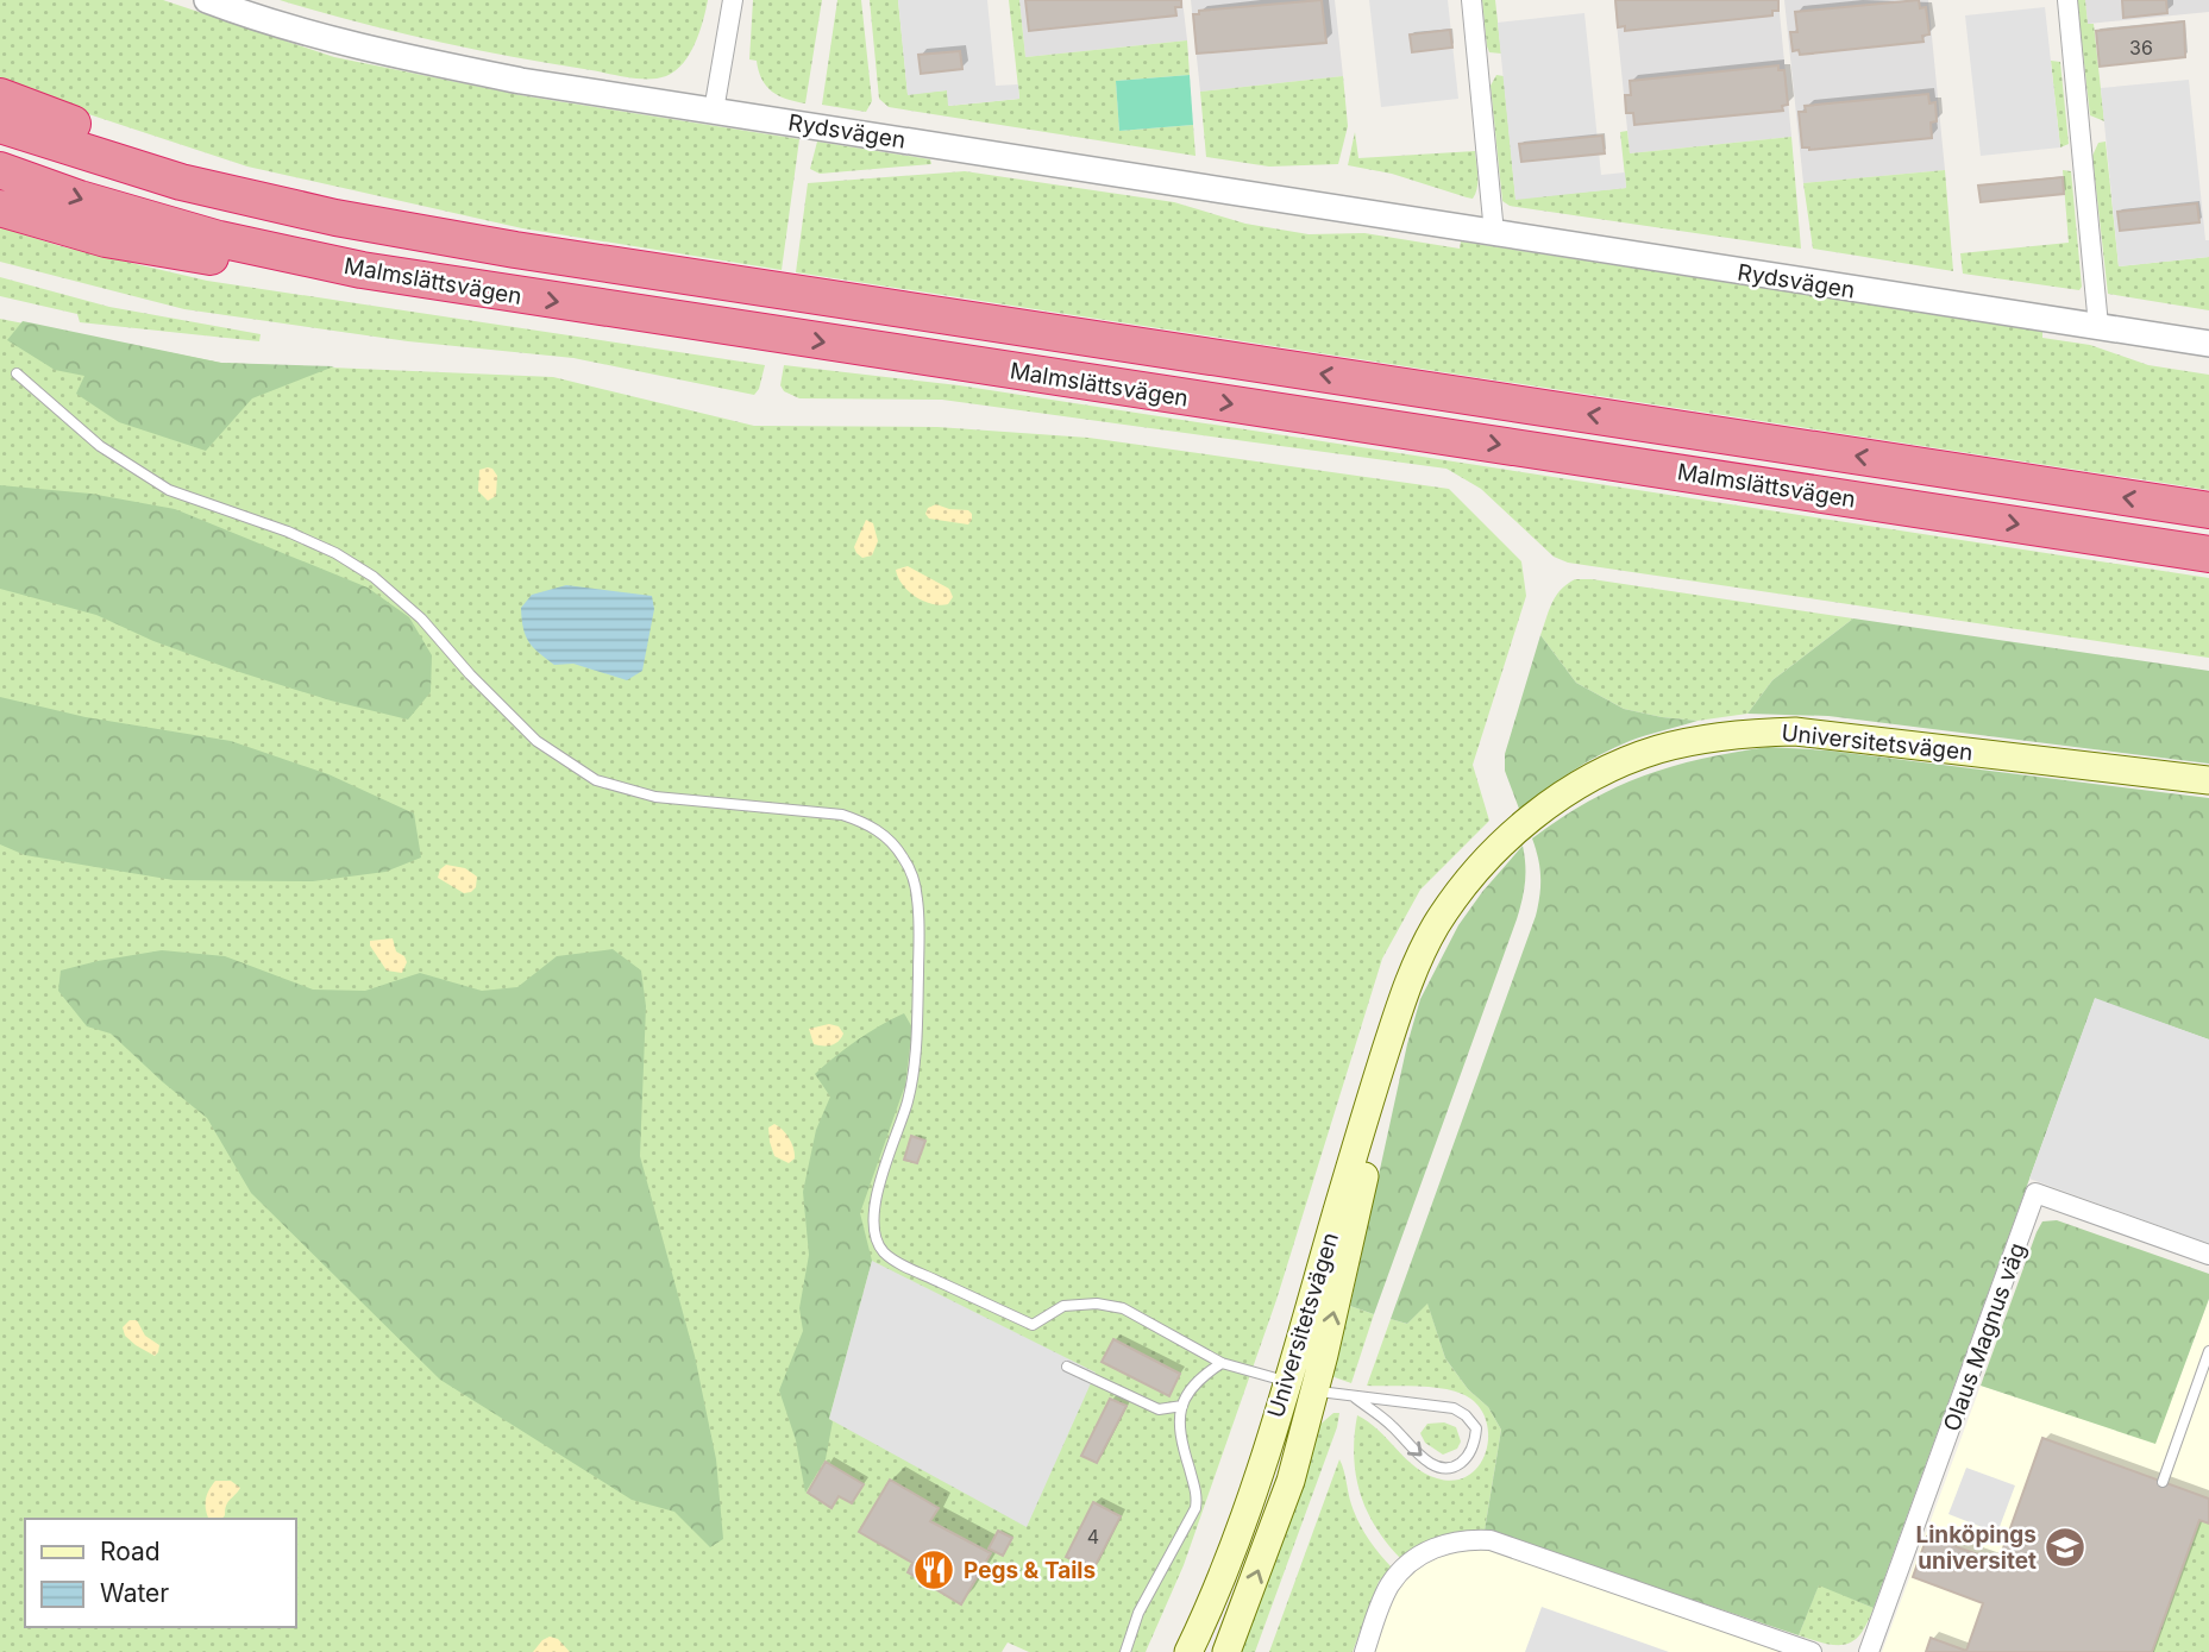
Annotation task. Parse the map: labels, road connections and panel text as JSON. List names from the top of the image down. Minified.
{"streets":{"highway":["Malmslättsvägen"],"main road":["Universitetsvägen"],"street":["Rydsvägen","Olaus Magnus väg"]},"places":{"school or university":["Linköpings universitet"],"restaurant":["Pegs & Tails"]},"house_numbers":["36","4"],"legend":["Road","Water"]}
